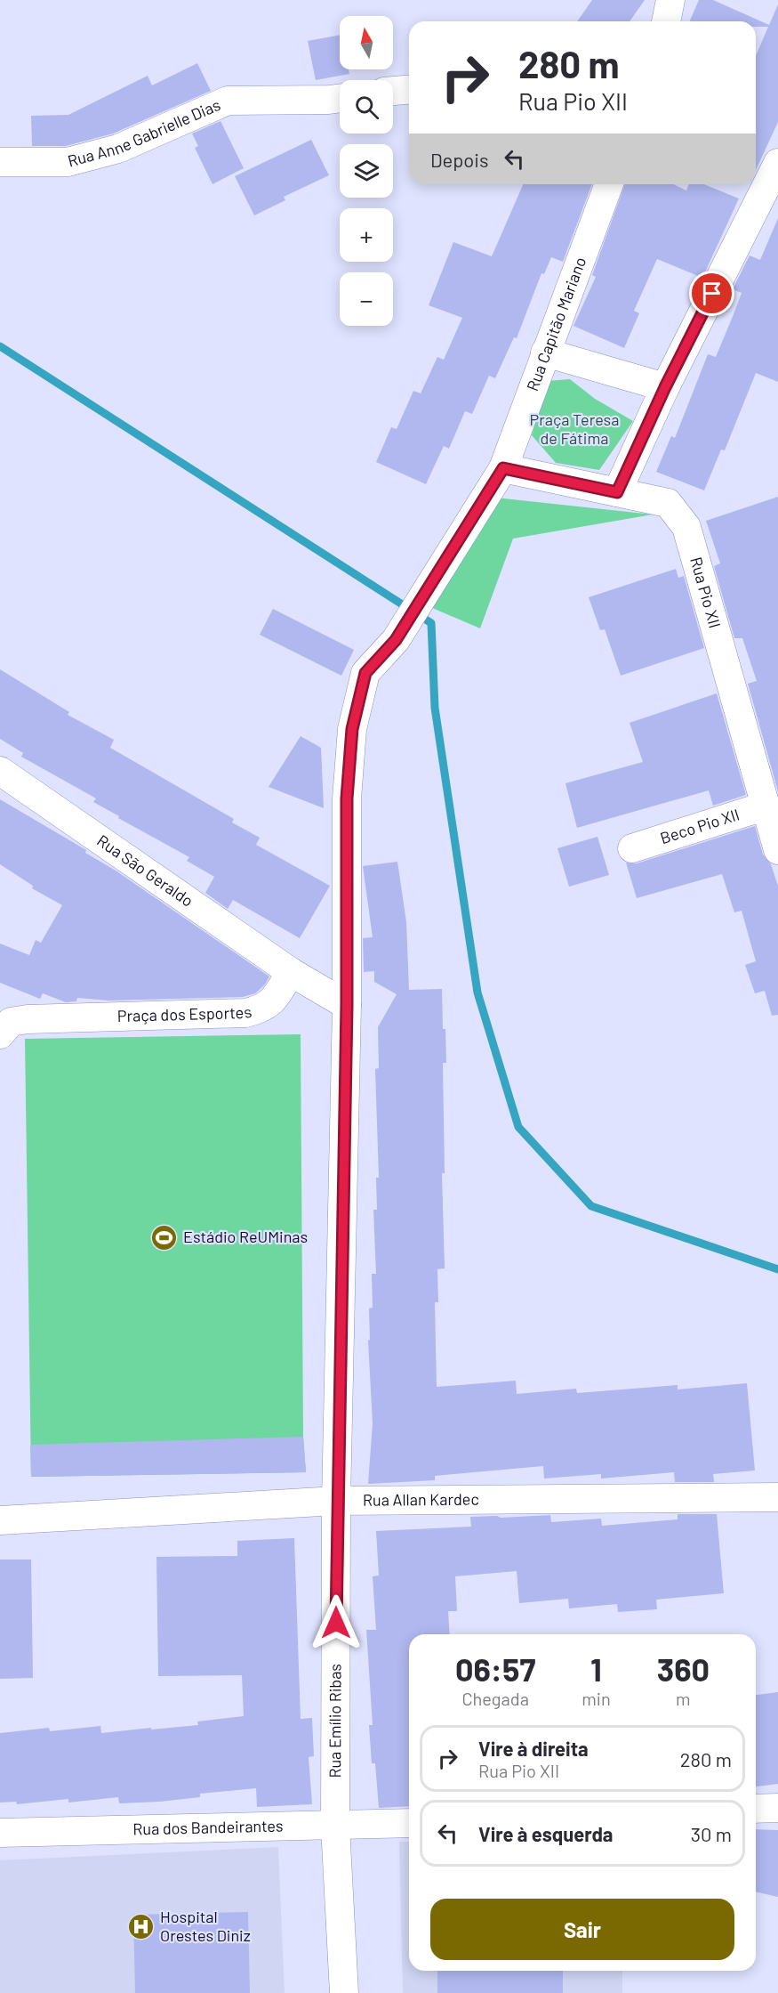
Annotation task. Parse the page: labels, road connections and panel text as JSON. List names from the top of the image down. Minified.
{"streets":{"street":["Rua Anne Gabrielle Dias","Rua Capitão Mariano","Rua Pio XII","Beco Pio XII","Rua São Geraldo","Praça dos Esportes","Rua Allan Kardec","Rua Emílio Ribas","Rua dos Bandeirantes"]},"crossings":[["Rua Capitão Mariano","Rua Pio XII"],["Rua Capitão Mariano","Rua Emílio Ribas"],["Rua Pio XII","Beco Pio XII"],["Rua Pio XII","Rua Emílio Ribas"],["Rua São Geraldo","Praça dos Esportes"],["Rua Allan Kardec","Rua Emílio Ribas"],["Rua Emílio Ribas","Rua dos Bandeirantes"]],"parks":["Praça Teresa de Fátima"],"places":{"sports":["Estádio ReUMinas"],"hospital":["Hospital Orestes Diniz"]},"north":"top","page":{"map_buttons":["+","−"],"turn":["280 m","Rua Pio XII"],"then":"Depois","eta":["06:57","Chegada","1","min","360","m"],"list":[{"name":"Vire à direita","note":"Rua Pio XII","value":"280 m"},{"name":"Vire à esquerda","value":"30 m"}],"buttons":"Sair"}}
